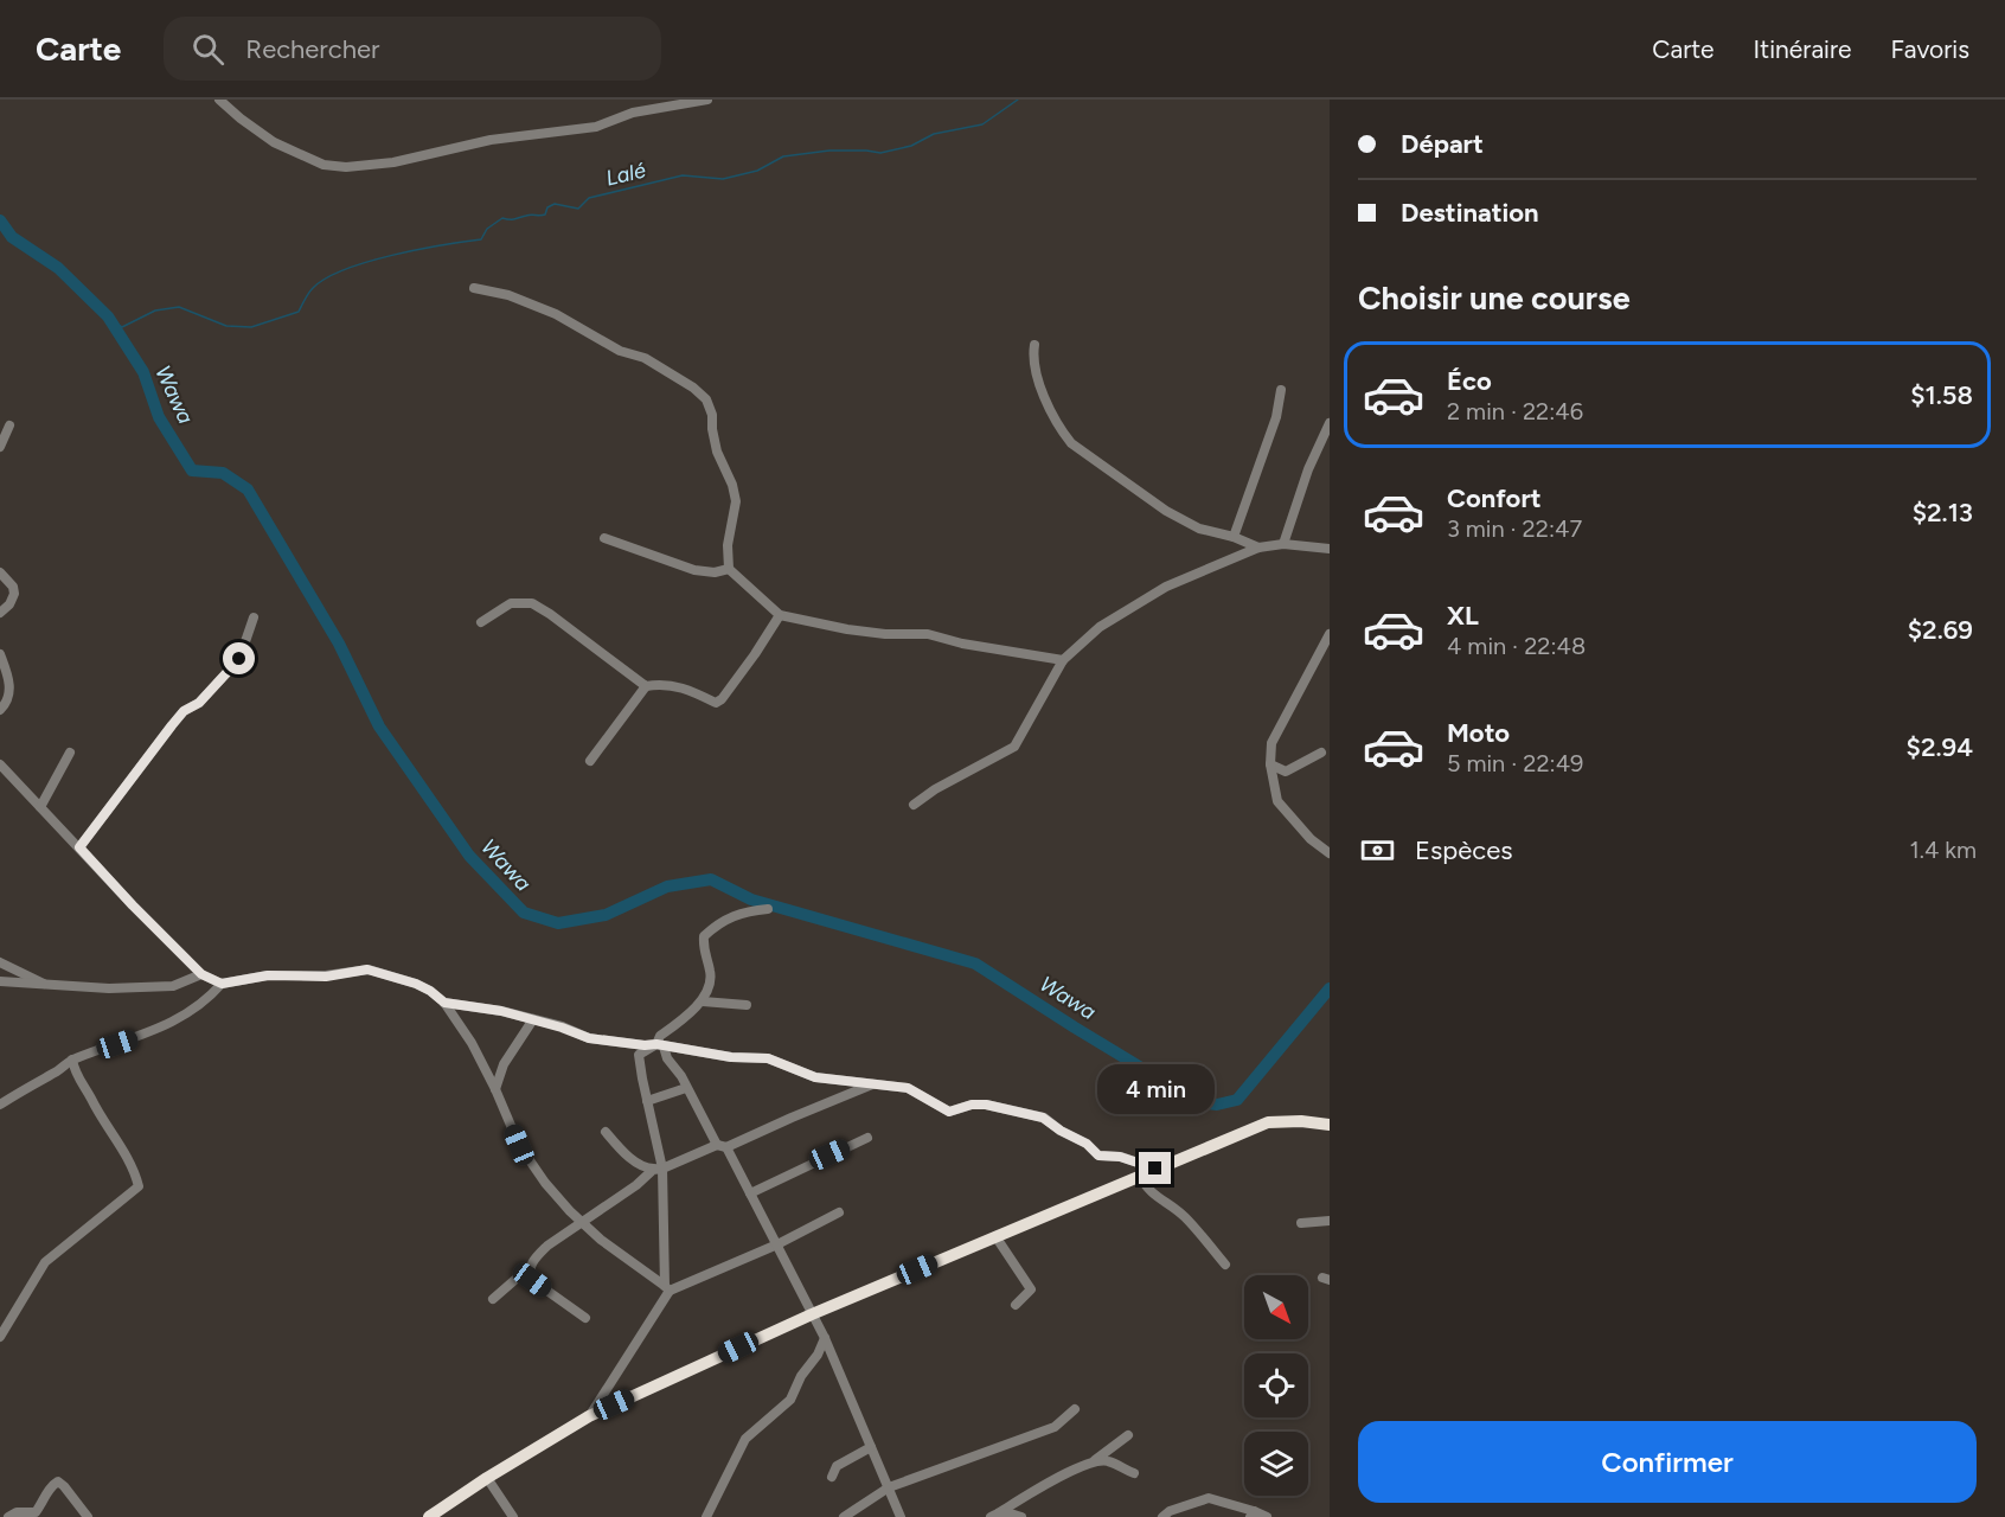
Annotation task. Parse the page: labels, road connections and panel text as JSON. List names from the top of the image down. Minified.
{"water":["Lalé","Wawa"],"north":"bottom right","page":{"header":"Carte","search":"Rechercher","nav":["Carte","Itinéraire","Favoris"],"banner":["Départ","Destination"],"heading":"Choisir une course","list":[{"name":"Éco","note":"2 min · 22:46","value":"$1.58"},{"name":"Confort","note":"3 min · 22:47","value":"$2.13"},{"name":"XL","note":"4 min · 22:48","value":"$2.69"},{"name":"Moto","note":"5 min · 22:49","value":"$2.94"}],"pay":["Espèces","1.4 km"],"bubble":"4 min","buttons":"Confirmer"}}
